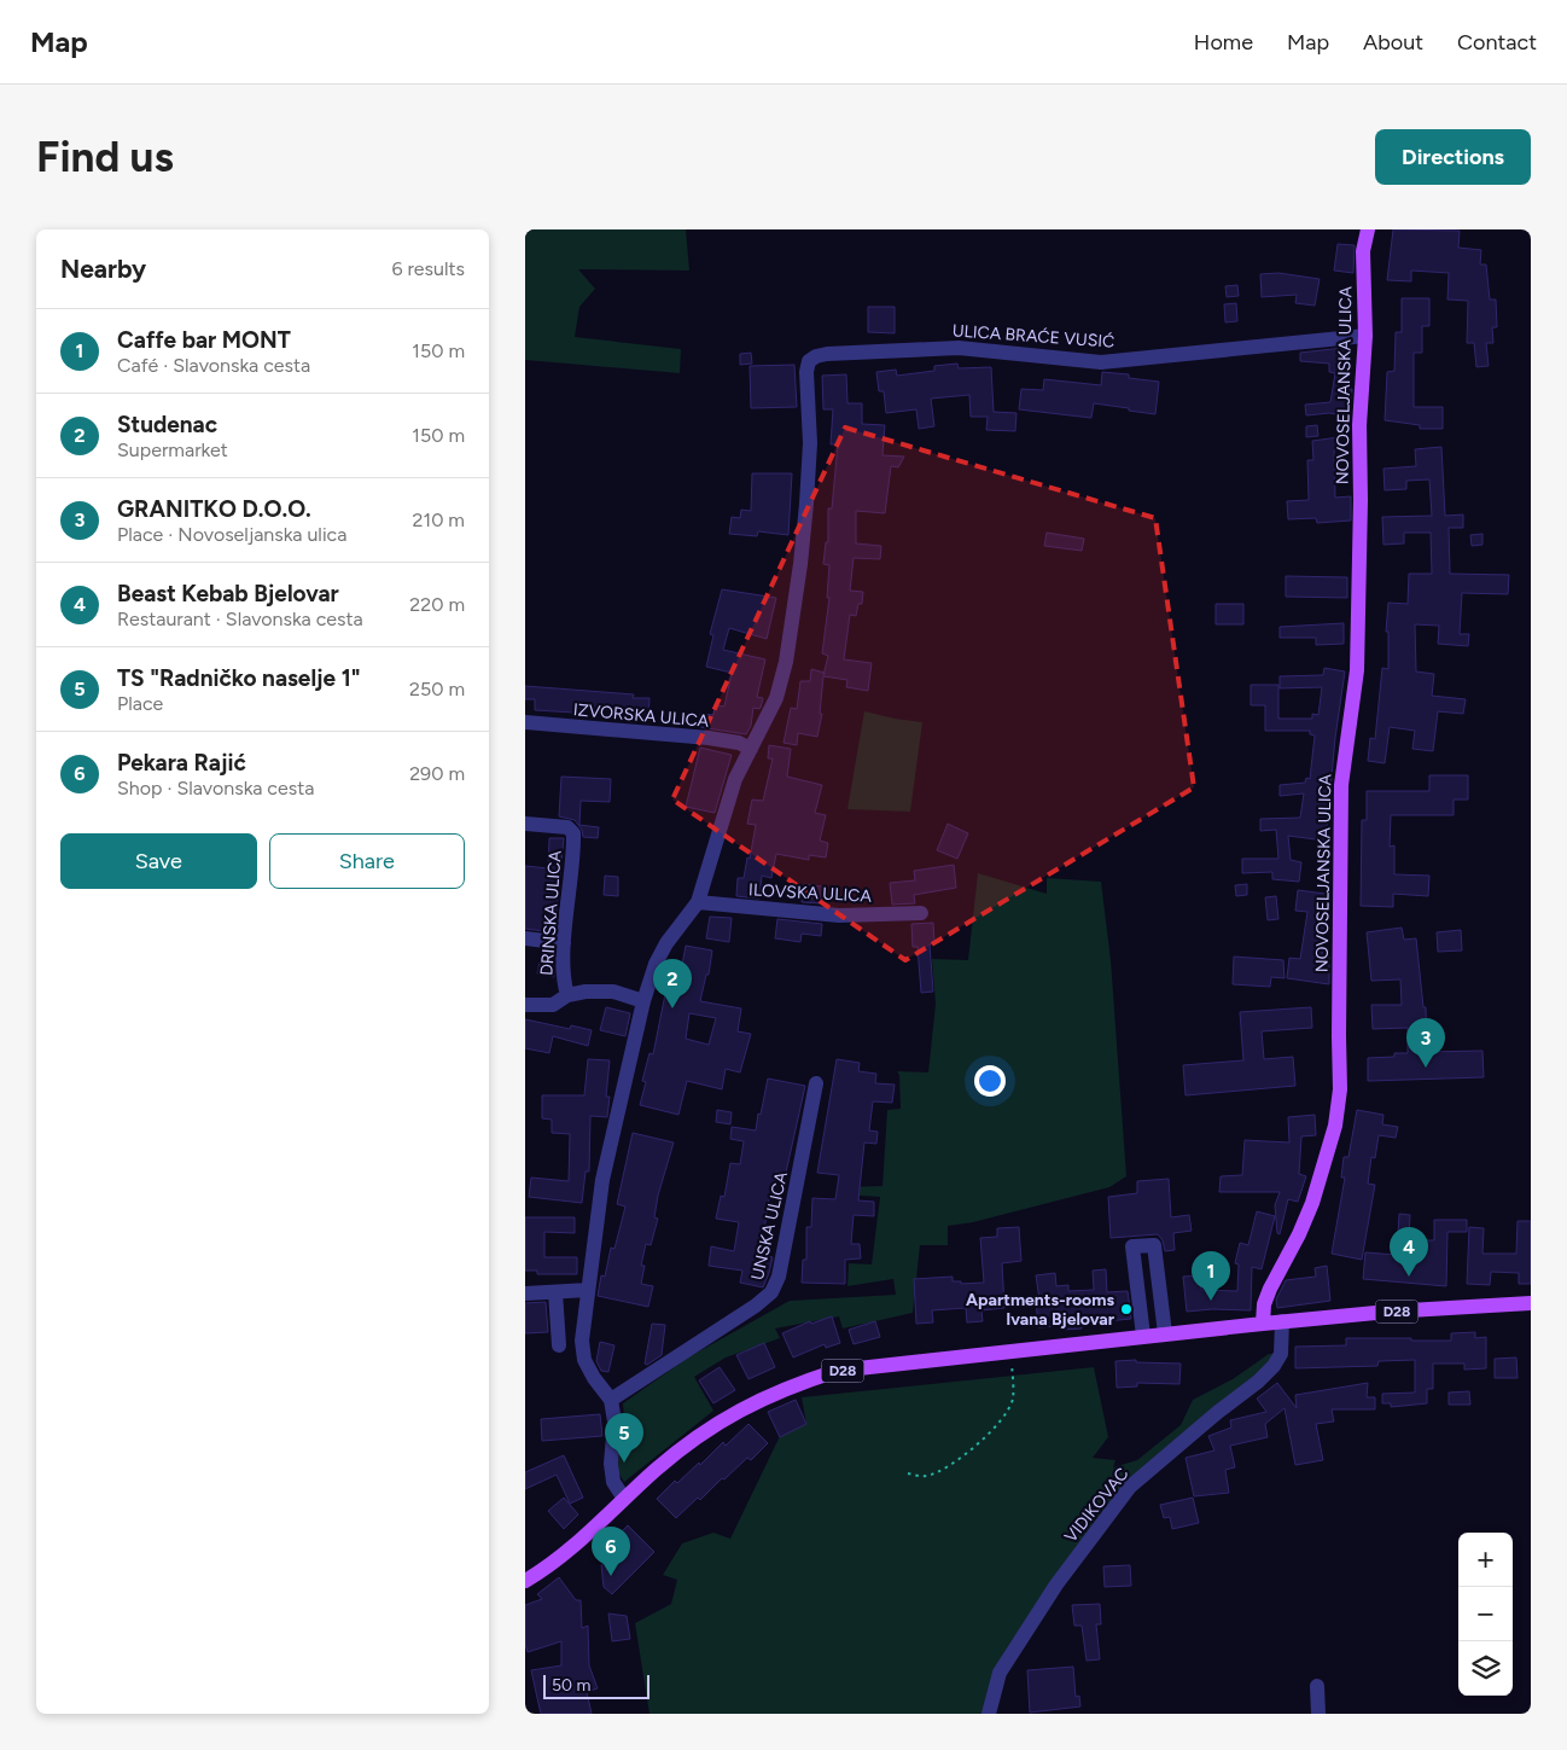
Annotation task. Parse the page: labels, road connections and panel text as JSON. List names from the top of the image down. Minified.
{"streets":{"main road":["NOVOSELJANSKA ULICA","D28"],"street":["ULICA BRAĆE VUSIĆ","IZVORSKA ULICA","ILOVSKA ULICA","DRINSKA ULICA","UNSKA ULICA","VIDIKOVAC"]},"crossings":[["ULICA BRAĆE VUSIĆ","NOVOSELJANSKA ULICA"],["ULICA BRAĆE VUSIĆ","IZVORSKA ULICA"],["NOVOSELJANSKA ULICA","D28"],["D28","VIDIKOVAC"]],"places":["Apartments-rooms Ivana Bjelovar"],"scale_bar":"50 m","page":{"header":"Map","nav":["Home","Map","About","Contact"],"buttons":["Directions",["Save","Share"]],"title":"Find us","heading":["Nearby","6 results"],"list":[{"mark":"1","name":"Caffe bar MONT","note":"Café · Slavonska cesta","value":"150 m"},{"mark":"2","name":"Studenac","note":"Supermarket","value":"150 m"},{"mark":"3","name":"GRANITKO D.O.O.","note":"Place · Novoseljanska ulica","value":"210 m"},{"mark":"4","name":"Beast Kebab Bjelovar","note":"Restaurant · Slavonska cesta","value":"220 m"},{"mark":"5","name":"TS \"Radničko naselje 1\"","note":"Place","value":"250 m"},{"mark":"6","name":"Pekara Rajić","note":"Shop · Slavonska cesta","value":"290 m"}],"pins":["2","3","4","1","5","6"],"map_buttons":["+","−"],"scale":"50 m"}}
